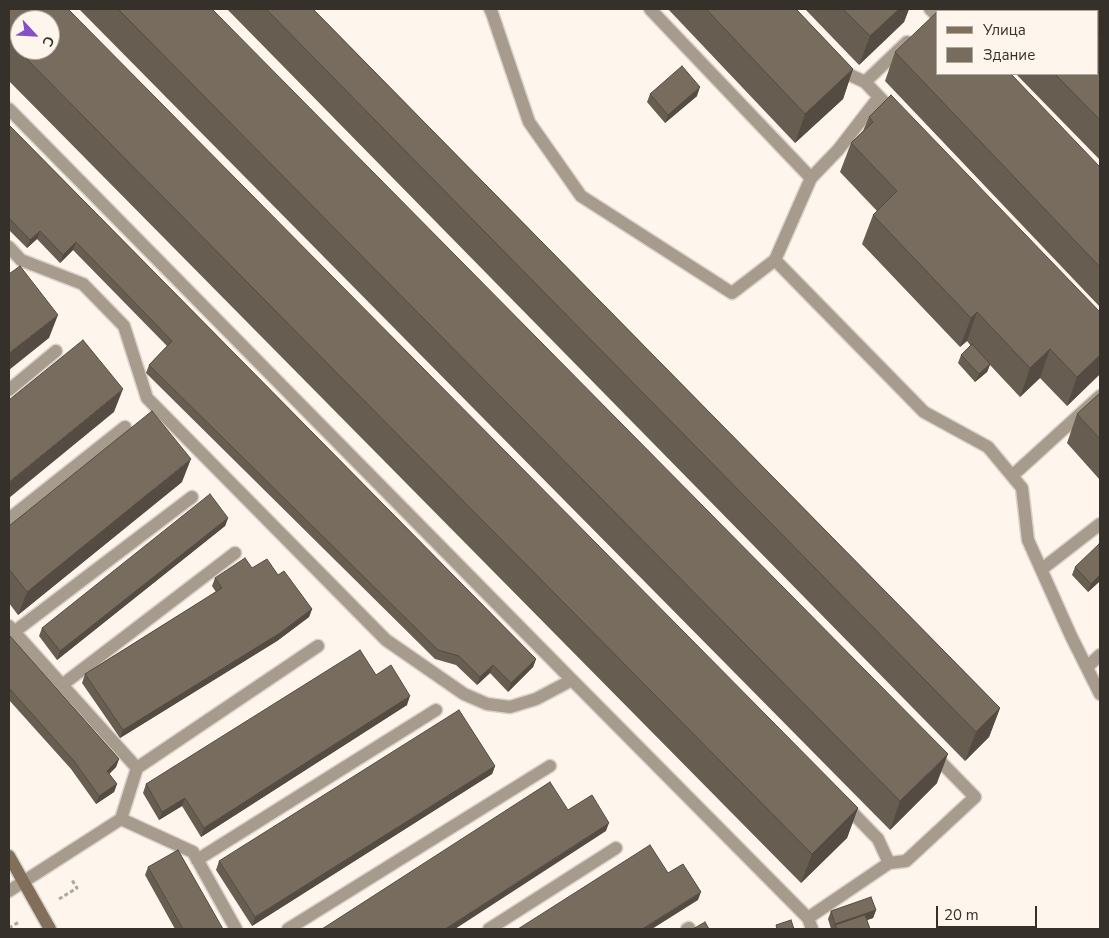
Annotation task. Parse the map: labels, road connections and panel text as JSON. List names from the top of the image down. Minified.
{"legend":["Улица","Здание"],"scale_bar":"20 m","north":"bottom right"}
